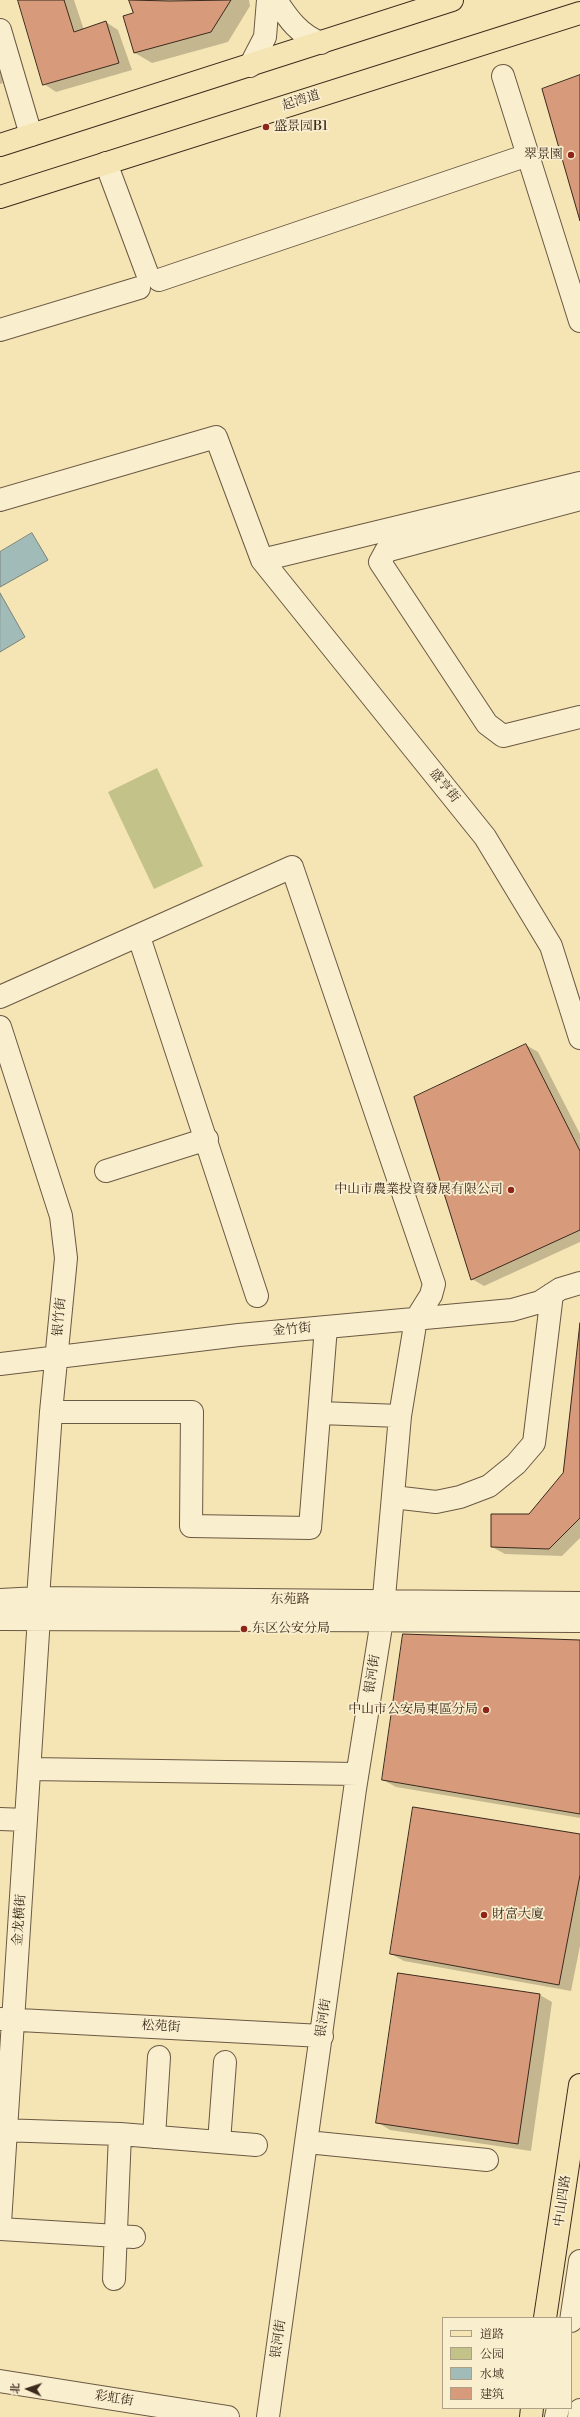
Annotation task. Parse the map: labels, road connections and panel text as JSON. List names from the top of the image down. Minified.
{"streets":{"main road":["起湾道","中山四路"],"street":["盛亨街","银竹街","金竹街","东苑路","银河街","金龙横街","松苑街","彩虹街"]},"crossings":[["银竹街","金竹街"],["银竹街","东苑路"],["银竹街","金龙横街"],["金竹街","银河街"],["东苑路","银河街"],["东苑路","金龙横街"],["银河街","松苑街"],["金龙横街","松苑街"]],"places":["盛景园B1","翠景園","中山市農業投資發展有限公司","东区公安分局","中山市公安局東區分局","財富大廈"],"legend":["道路","公园","水域","建筑"],"north":"left"}
